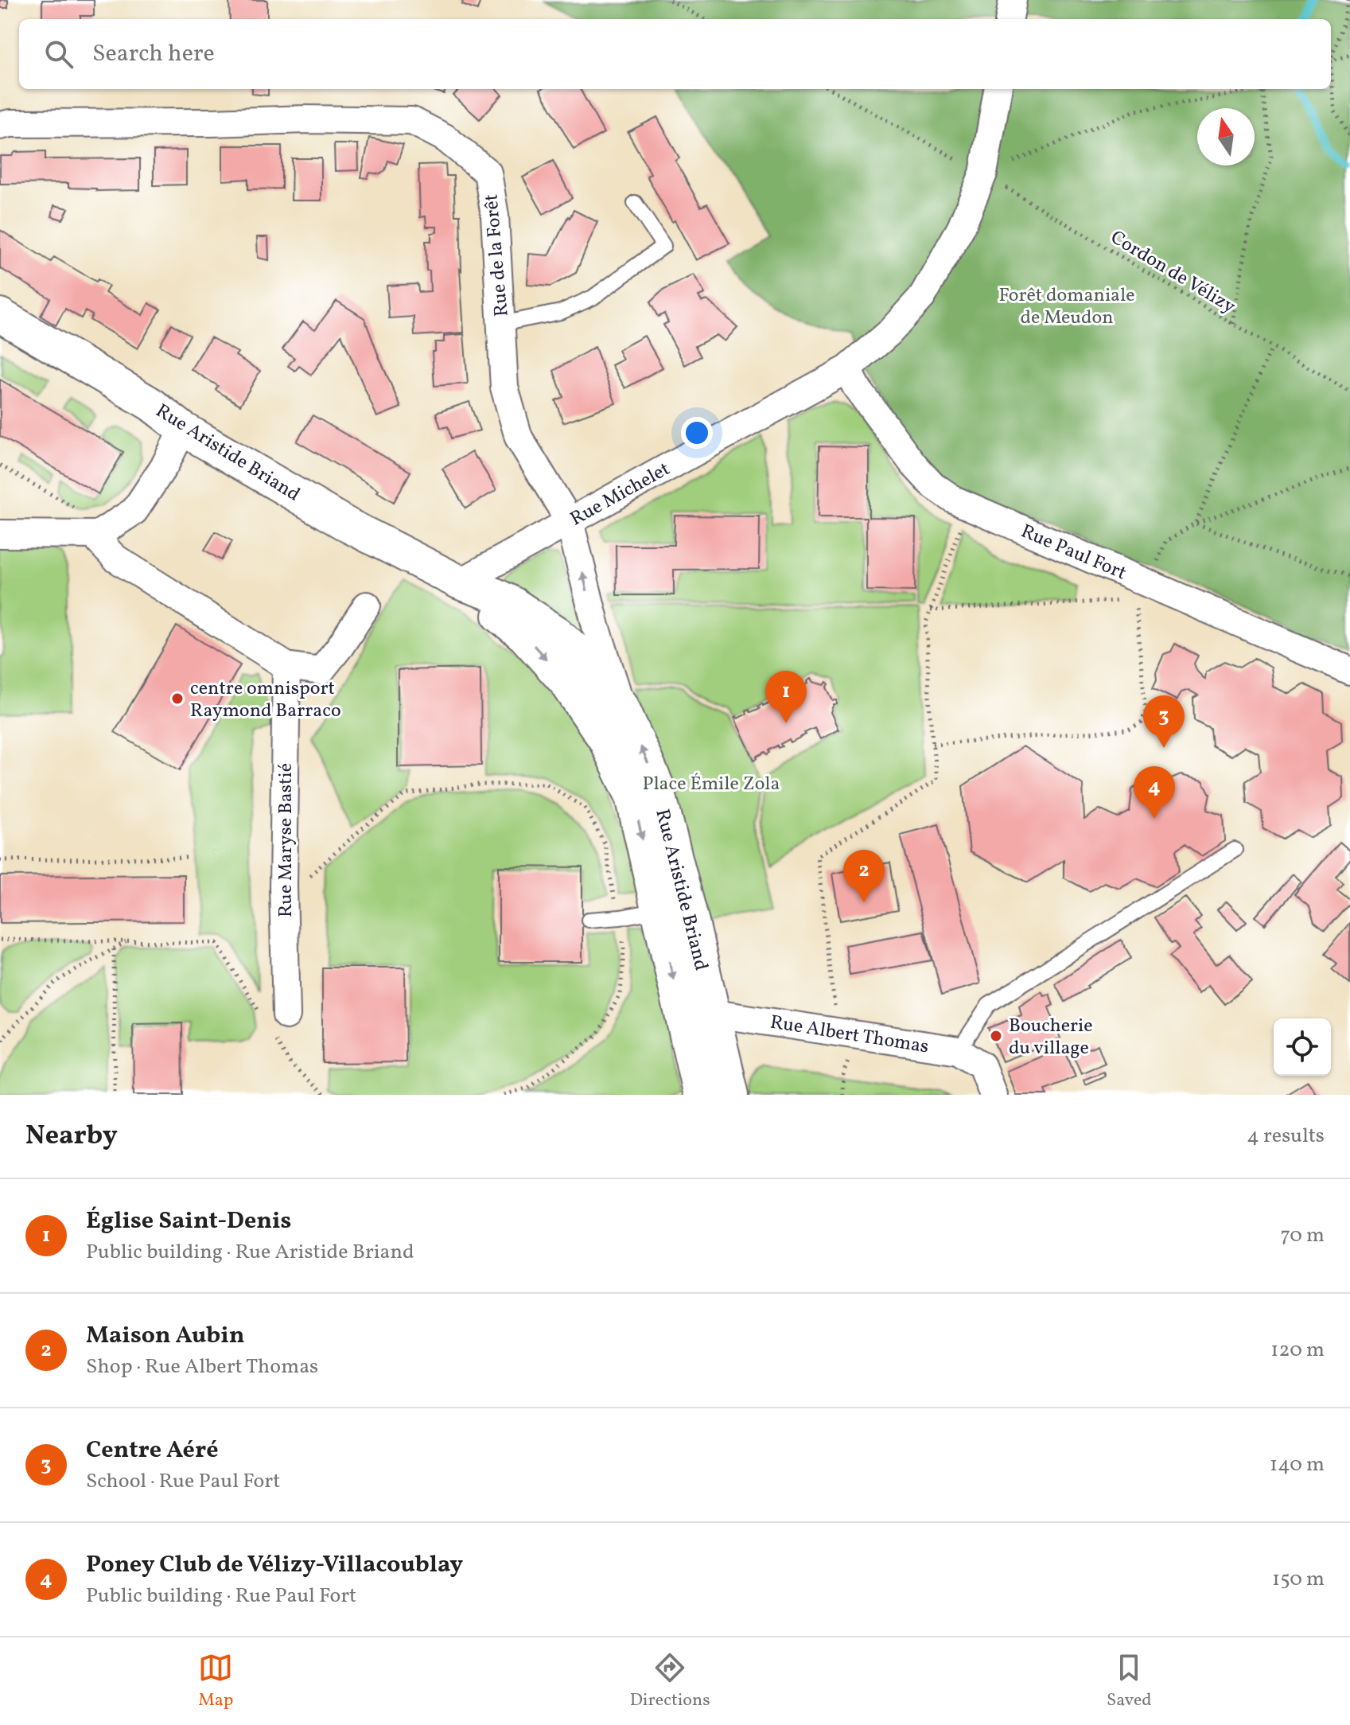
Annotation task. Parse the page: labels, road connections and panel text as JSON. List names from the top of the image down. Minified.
{"streets":{"street":["Rue de la Forêt","Rue Aristide Briand","Rue Michelet","Rue Paul Fort","Rue Maryse Bastié","Rue Albert Thomas"],"path":["Cordon de Vélizy"]},"crossings":[["Rue de la Forêt","Rue Aristide Briand"],["Rue de la Forêt","Rue Michelet"],["Cordon de Vélizy","Rue Michelet"],["Rue Aristide Briand","Rue Michelet"],["Rue Aristide Briand","Rue Albert Thomas"],["Rue Michelet","Rue Paul Fort"]],"parks":["Forêt domaniale de Meudon","Place Émile Zola"],"places":["centre omnisport Raymond Barraco","Boucherie du village"],"north":"top","page":{"search":"Search here","pins":["1","3","4","2"],"heading":["Nearby","4 results"],"list":[{"mark":"1","name":"Église Saint-Denis","note":"Public building · Rue Aristide Briand","value":"70 m"},{"mark":"2","name":"Maison Aubin","note":"Shop · Rue Albert Thomas","value":"120 m"},{"mark":"3","name":"Centre Aéré","note":"School · Rue Paul Fort","value":"140 m"},{"mark":"4","name":"Poney Club de Vélizy-Villacoublay","note":"Public building · Rue Paul Fort","value":"150 m"}],"nav":["Map","Directions","Saved"]}}
